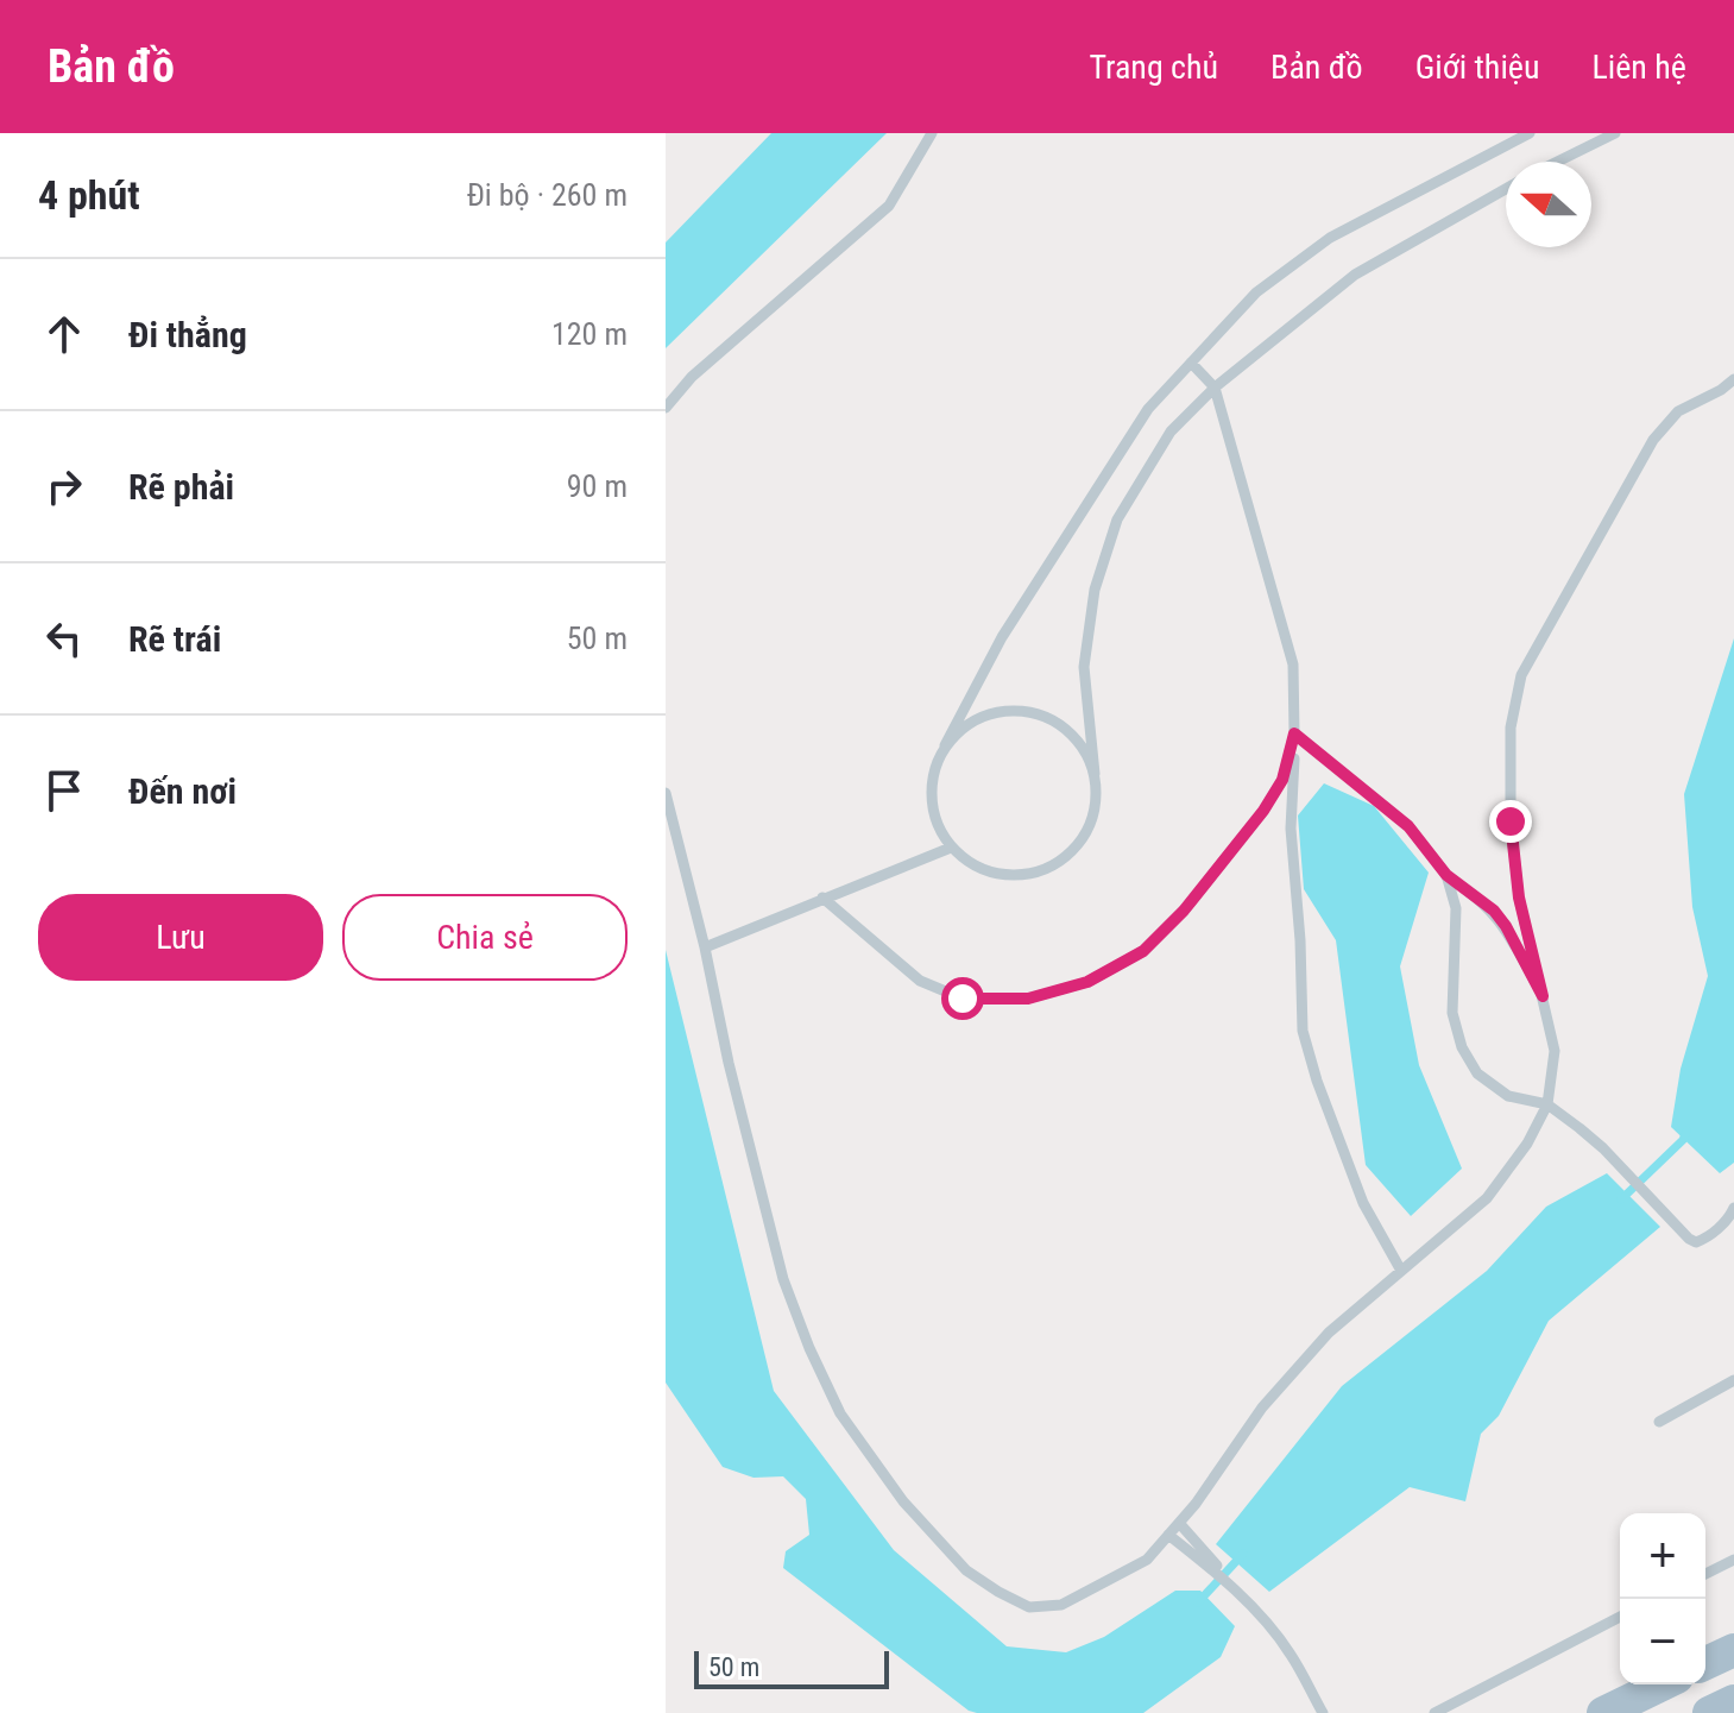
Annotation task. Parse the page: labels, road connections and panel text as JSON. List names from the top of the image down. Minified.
{"scale_bar":"50 m","north":"left","page":{"header":"Bản đồ","nav":["Trang chủ","Bản đồ","Giới thiệu","Liên hệ"],"heading":["4 phút","Đi bộ · 260 m"],"list":[["Đi thẳng","120 m"],["Rẽ phải","90 m"],["Rẽ trái","50 m"],"Đến nơi"],"buttons":["Lưu","Chia sẻ"],"map_buttons":["+","−"],"scale":"50 m"}}
